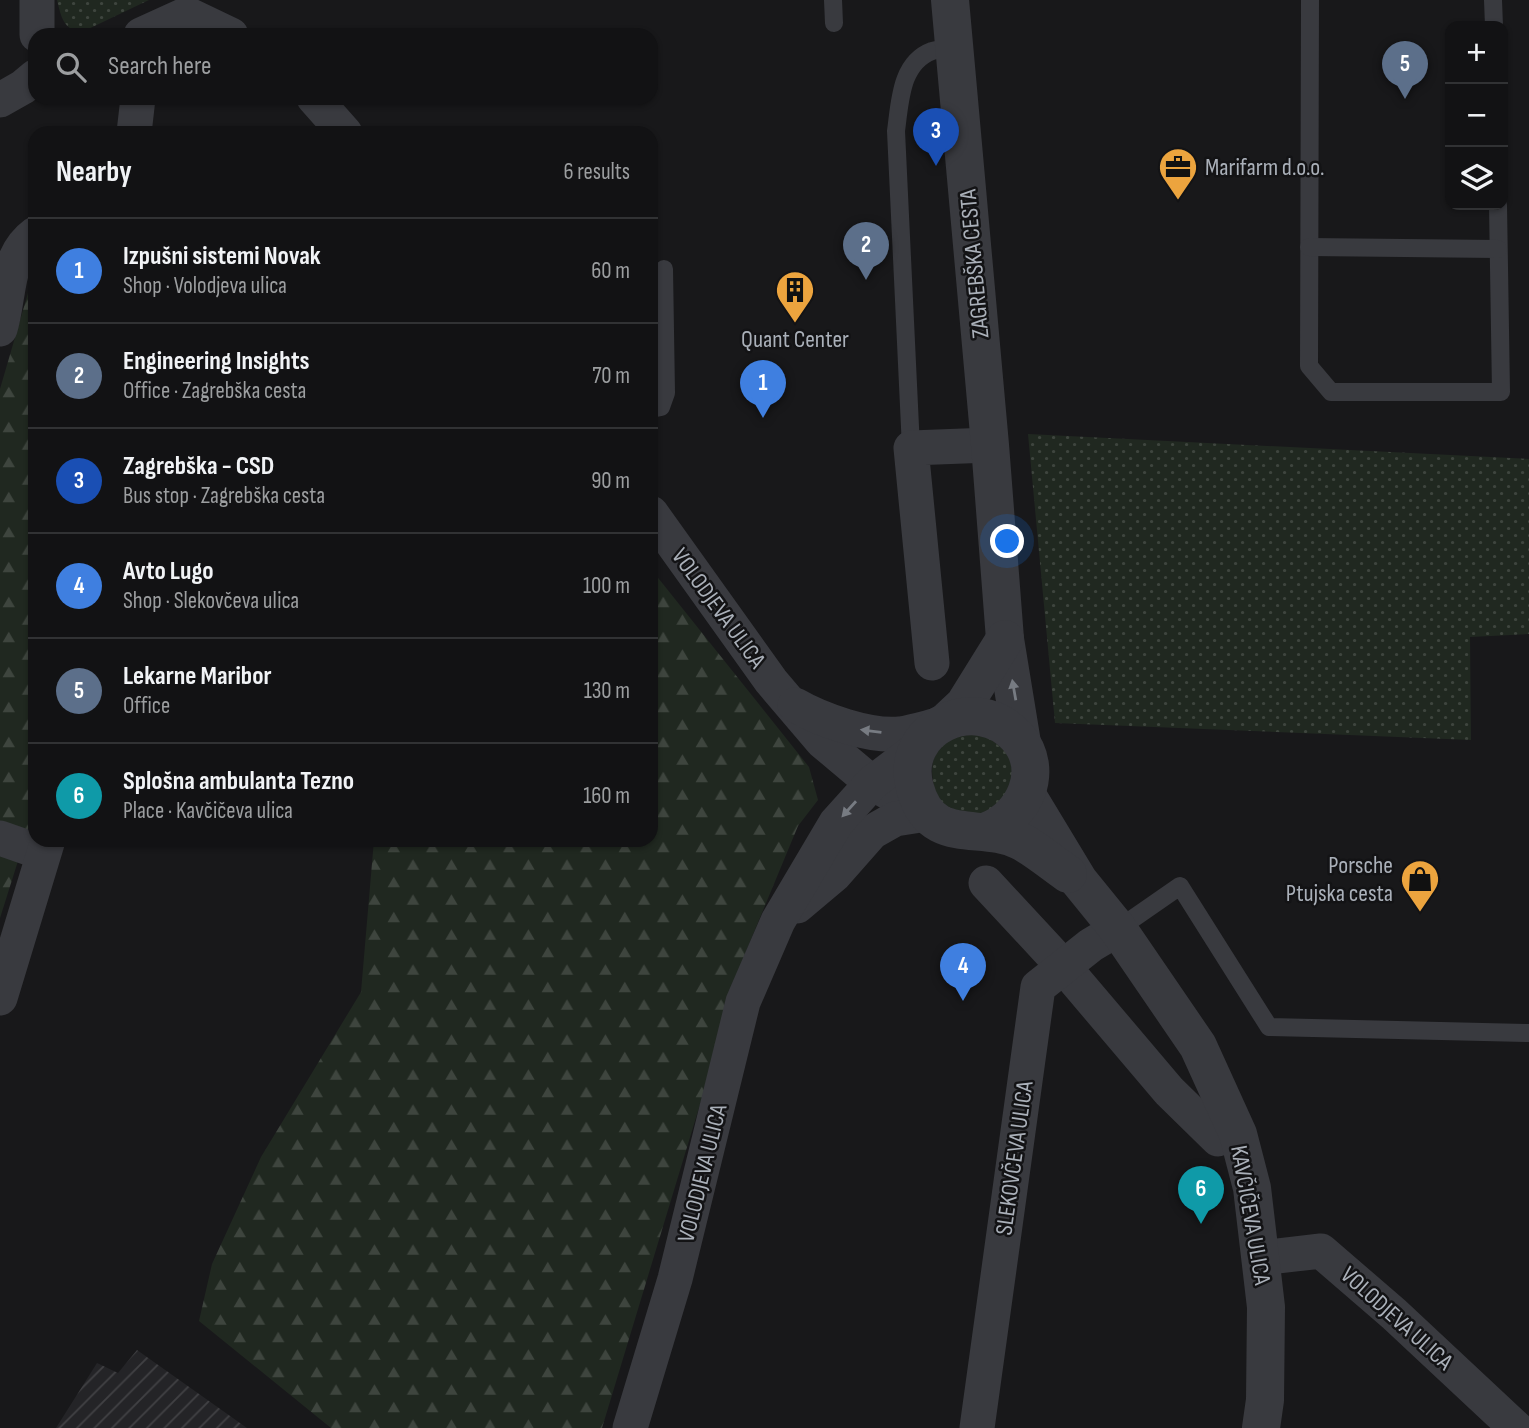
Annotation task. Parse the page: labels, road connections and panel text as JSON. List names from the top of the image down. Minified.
{"streets":{"street":["ZAGREBŠKA CESTA","VOLODJEVA ULICA","SLEKOVČEVA ULICA","KAVČIČEVA ULICA"]},"crossings":[["ZAGREBŠKA CESTA","VOLODJEVA ULICA"],["VOLODJEVA ULICA","KAVČIČEVA ULICA"],["SLEKOVČEVA ULICA","KAVČIČEVA ULICA"]],"places":{"office":["Marifarm d.o.o."],"building":["Quant Center"],"shop":["Porsche Ptujska cesta"]},"page":{"map_buttons":["+","−"],"search":"Search here","pins":["5","3","2","1","4","6"],"heading":["Nearby","6 results"],"list":[{"mark":"1","name":"Izpušni sistemi Novak","note":"Shop · Volodjeva ulica","value":"60 m"},{"mark":"2","name":"Engineering Insights","note":"Office · Zagrebška cesta","value":"70 m"},{"mark":"3","name":"Zagrebška - CSD","note":"Bus stop · Zagrebška cesta","value":"90 m"},{"mark":"4","name":"Avto Lugo","note":"Shop · Slekovčeva ulica","value":"100 m"},{"mark":"5","name":"Lekarne Maribor","note":"Office","value":"130 m"},{"mark":"6","name":"Splošna ambulanta Tezno","note":"Place · Kavčičeva ulica","value":"160 m"}]}}
